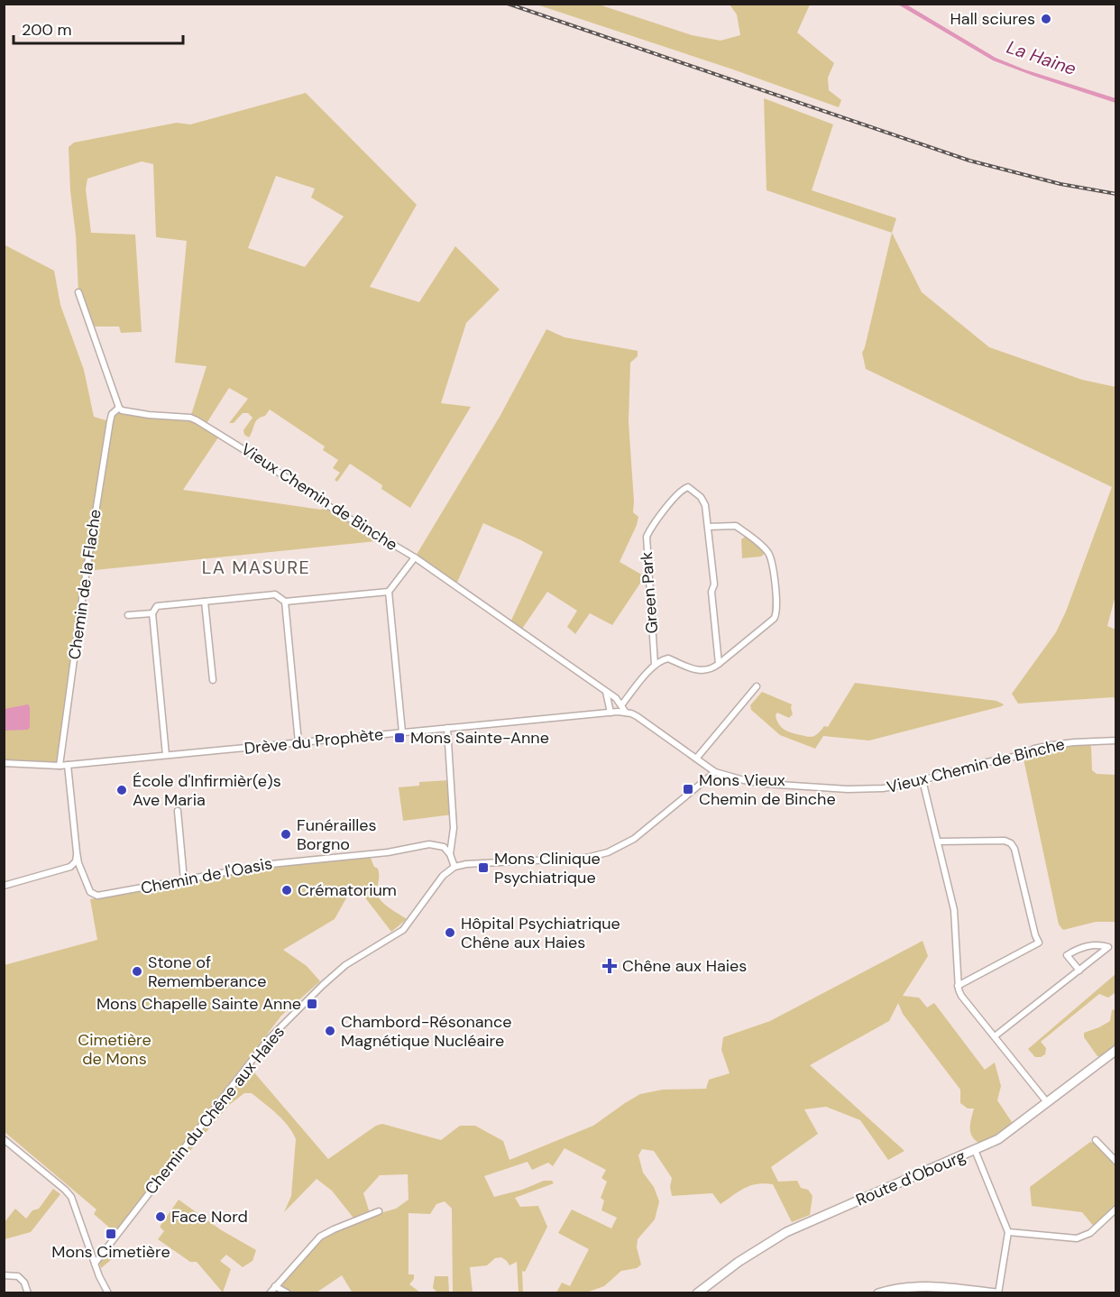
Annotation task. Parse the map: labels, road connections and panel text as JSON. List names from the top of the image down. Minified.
{"streets":{"main road":["Route d'Obourg"],"street":["Vieux Chemin de Binche","Chemin de la Flache","Green Park","Drève du Prophète","Chemin de l'Oasis","Chemin du Chêne aux Haies"]},"crossings":[["Vieux Chemin de Binche","Chemin de la Flache"],["Vieux Chemin de Binche","Drève du Prophète"],["Chemin de la Flache","Drève du Prophète"],["Drève du Prophète","Chemin de l'Oasis"]],"districts":["LA MASURE"],"water":["La Haine"],"parks":["Cimetière de Mons"],"places":{"other":["Hall sciures","École d'Infirmièr(e)s Ave Maria","Funérailles Borgno","Crématorium","Hôpital Psychiatrique Chêne aux Haies","Stone of Rememberance","Chambord-Résonance Magnétique Nucléaire","Face Nord"],"transit":["Mons Sainte-Anne","Mons Vieux Chemin de Binche","Mons Clinique Psychiatrique","Mons Chapelle Sainte Anne","Mons Cimetière"],"health":["Chêne aux Haies"]},"scale_bar":"200 m"}
